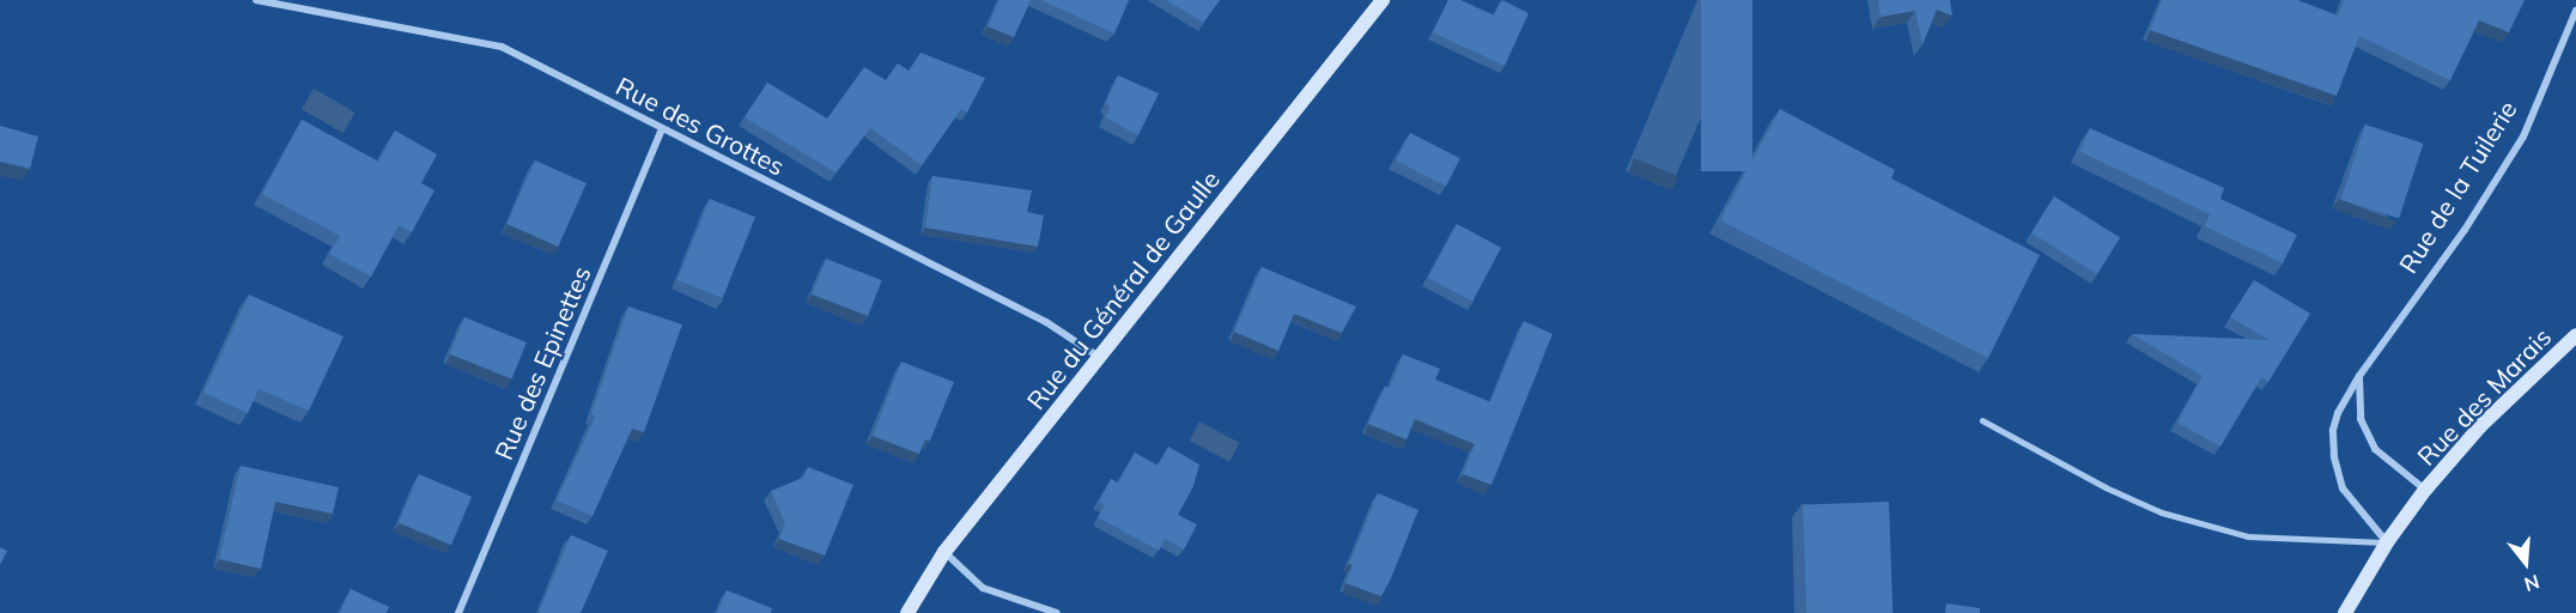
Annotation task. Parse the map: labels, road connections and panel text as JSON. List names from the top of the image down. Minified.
{"streets":{"main road":["Rue du Général de Gaulle","Rue des Marais"],"street":["Rue des Grottes","Rue de la Tuilerie","Rue des Epinettes"]},"crossings":[["Rue des Grottes","Rue du Général de Gaulle"],["Rue des Grottes","Rue des Epinettes"]],"north":"bottom"}
